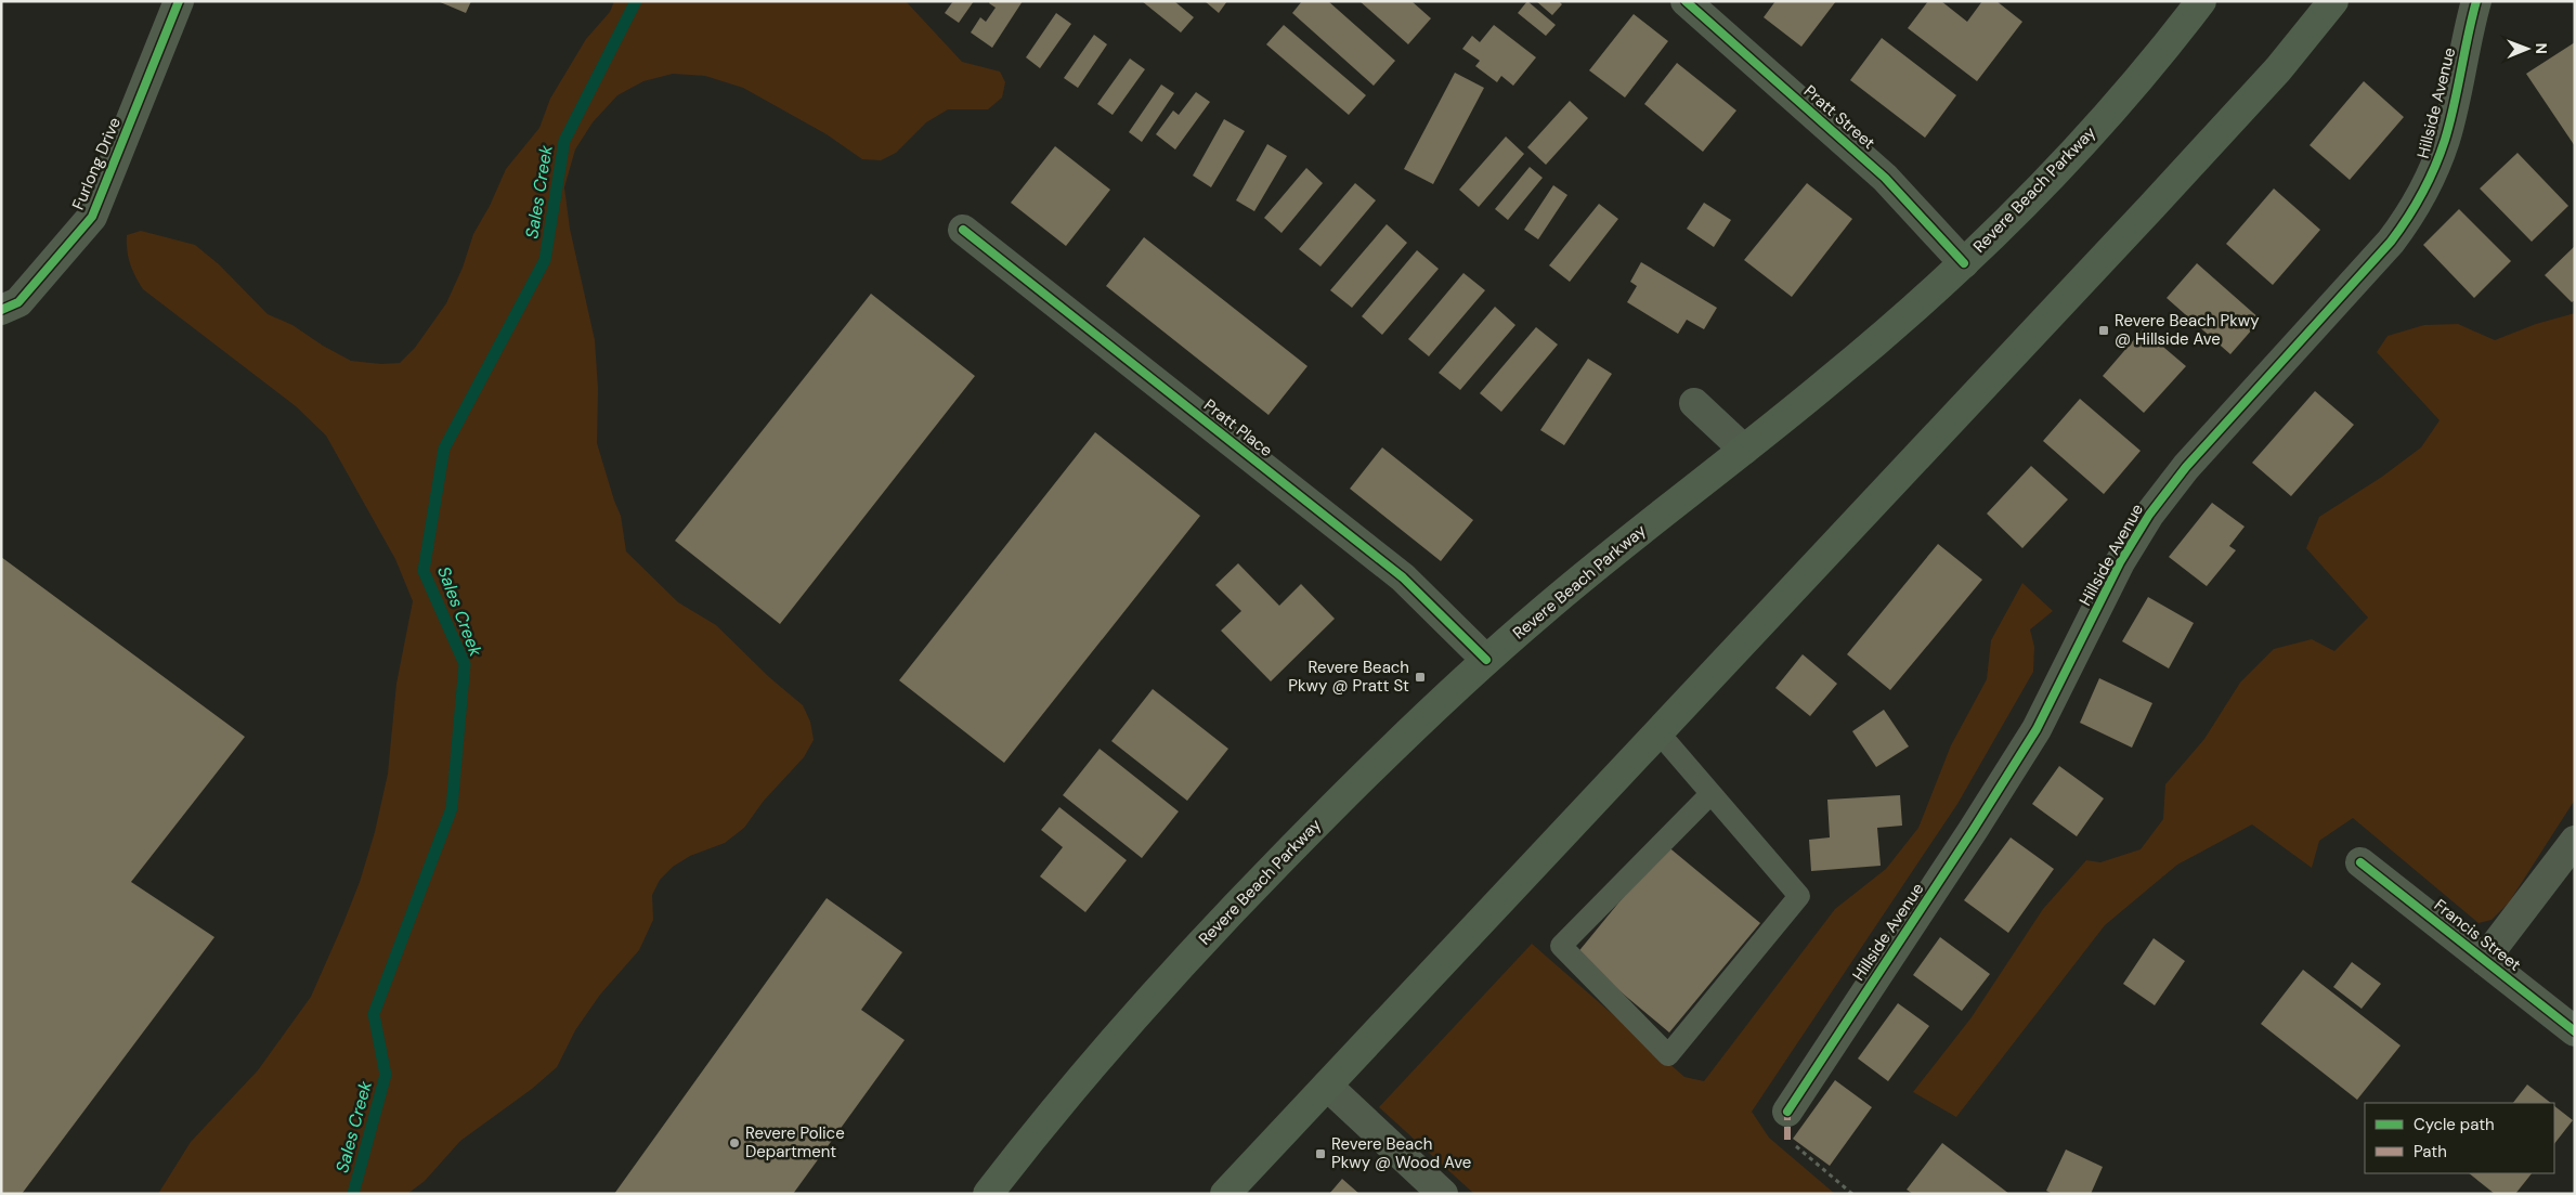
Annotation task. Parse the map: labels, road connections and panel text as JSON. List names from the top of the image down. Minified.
{"streets":{"main road":["Revere Beach Parkway"],"street":["Hillside Avenue","Pratt Street","Furlong Drive","Pratt Place","Francis Street"]},"crossings":[["Pratt Street","Revere Beach Parkway"],["Revere Beach Parkway","Pratt Place"]],"water":["Sales Creek"],"places":{"transit":["Revere Beach Pkwy @ Hillside Ave","Revere Beach Pkwy @ Pratt St","Revere Beach Pkwy @ Wood Ave"],"other":["Revere Police Department"]},"legend":["Cycle path","Path"],"north":"right"}
